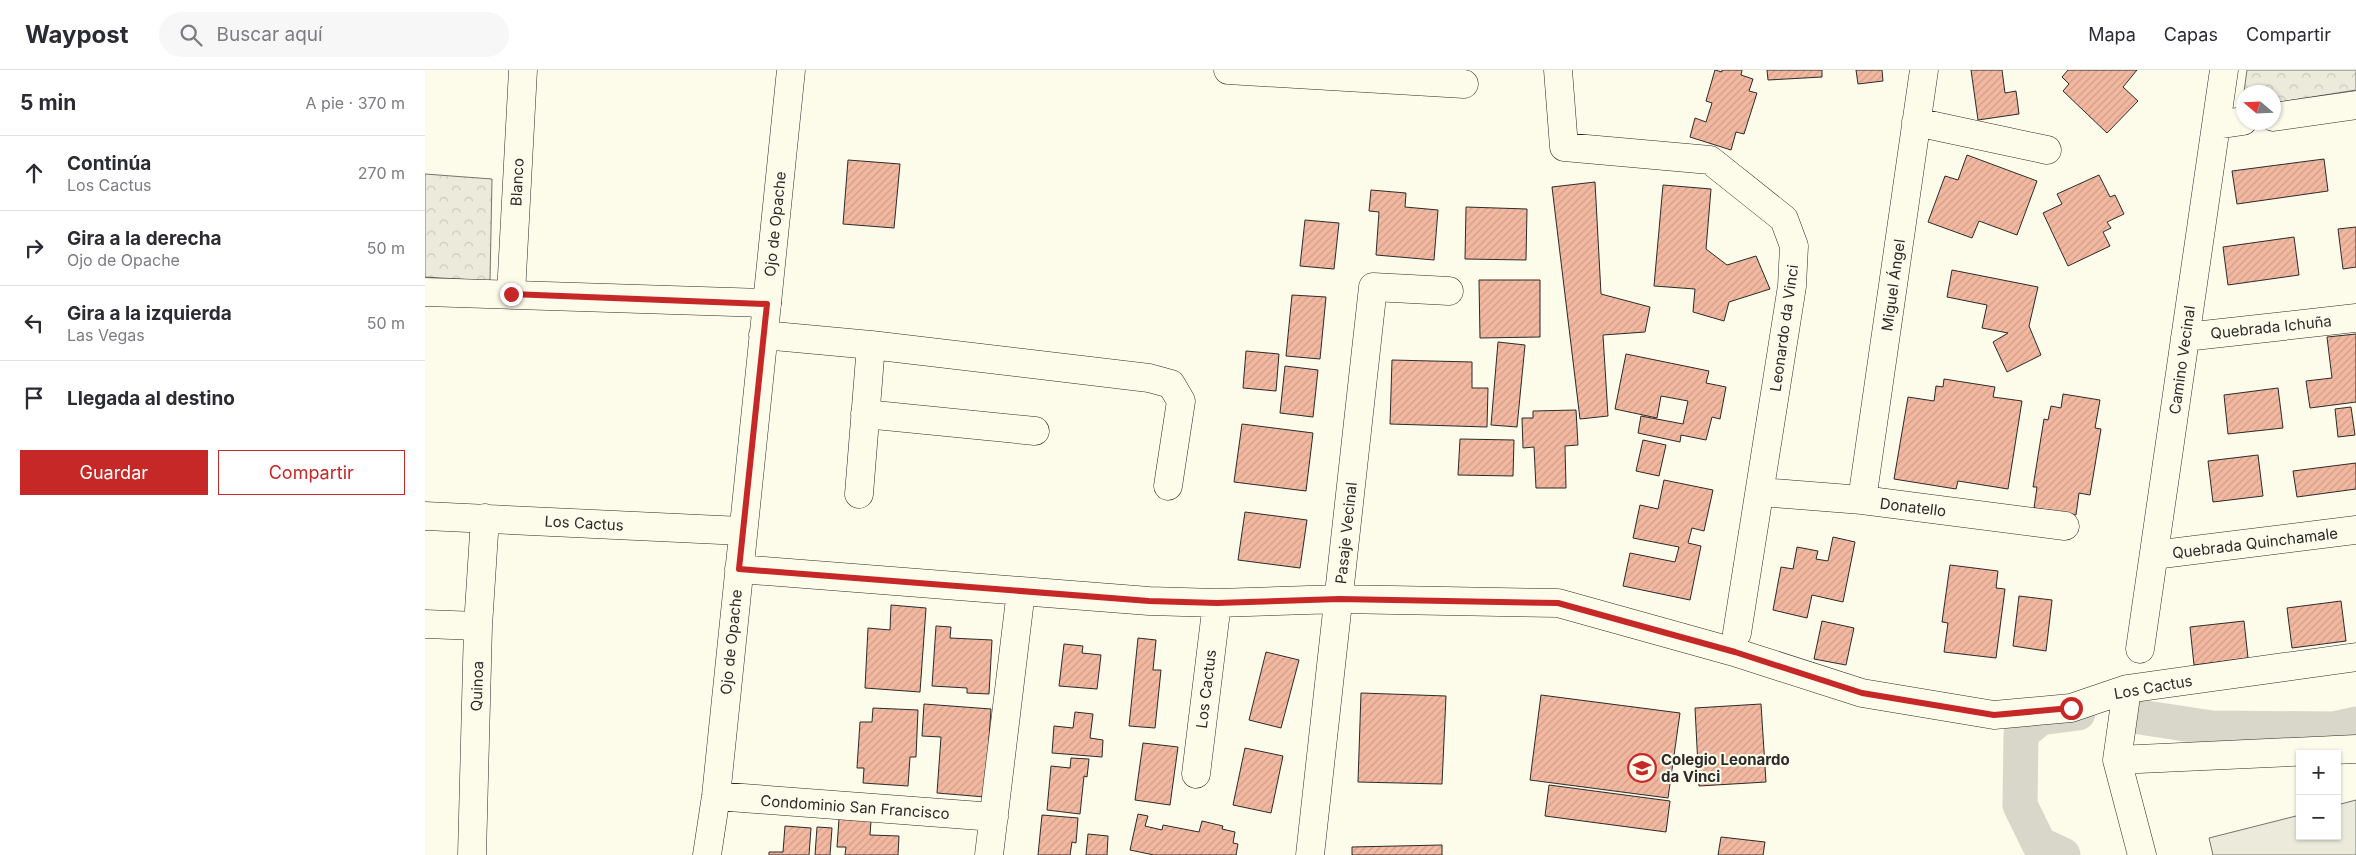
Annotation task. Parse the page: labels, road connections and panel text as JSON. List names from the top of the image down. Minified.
{"streets":{"street":["Blanco","Ojo de Opache","Miguel Ángel","Quebrada Ichuña","Leonardo da Vinci","Camino Vecinal","Donatello","Los Cactus","Pasaje Vecinal","Quebrada Quinchamale","Quinoa","Condominio San Francisco"]},"crossings":[["Ojo de Opache","Los Cactus"],["Ojo de Opache","Condominio San Francisco"],["Miguel Ángel","Donatello"],["Quebrada Ichuña","Camino Vecinal"],["Leonardo da Vinci","Donatello"],["Camino Vecinal","Quebrada Quinchamale"],["Los Cactus","Pasaje Vecinal"],["Los Cactus","Quinoa"]],"places":{"school or university":["Colegio Leonardo da Vinci"]},"north":"left","page":{"header":"Waypost","search":"Buscar aquí","nav":["Mapa","Capas","Compartir"],"heading":["5 min","A pie · 370 m"],"list":[["Continúa","Los Cactus","270 m"],["Gira a la derecha","Ojo de Opache","50 m"],["Gira a la izquierda","Las Vegas","50 m"],"Llegada al destino"],"buttons":["Guardar","Compartir"],"map_buttons":["+","−"]}}
